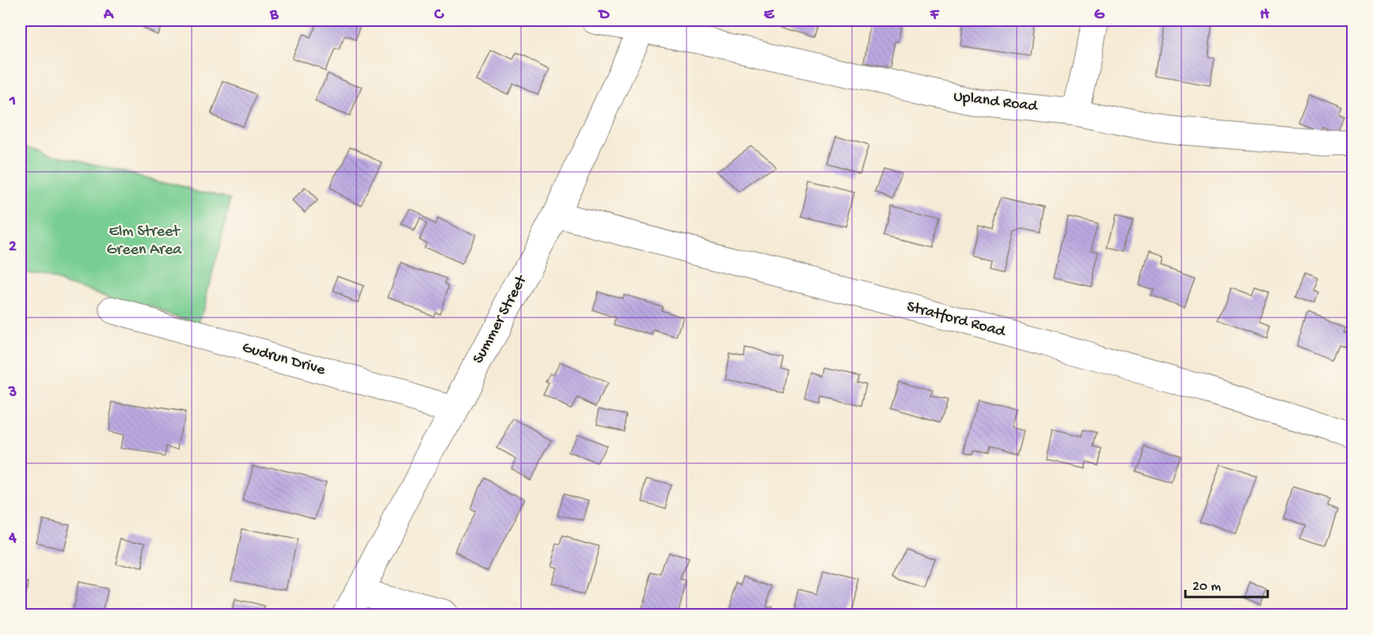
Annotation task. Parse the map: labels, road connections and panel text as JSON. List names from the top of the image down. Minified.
{"streets":{"street":["Upland Road","Summer Street","Stratford Road","Gudrun Drive"]},"crossings":[["Upland Road","Summer Street"],["Summer Street","Stratford Road"],["Summer Street","Gudrun Drive"]],"parks":["Elm Street Green Area"],"scale_bar":"20 m","grid":{"columns":["A","B","C","D","E","F","G","H"],"rows":["1","2","3","4"]}}
